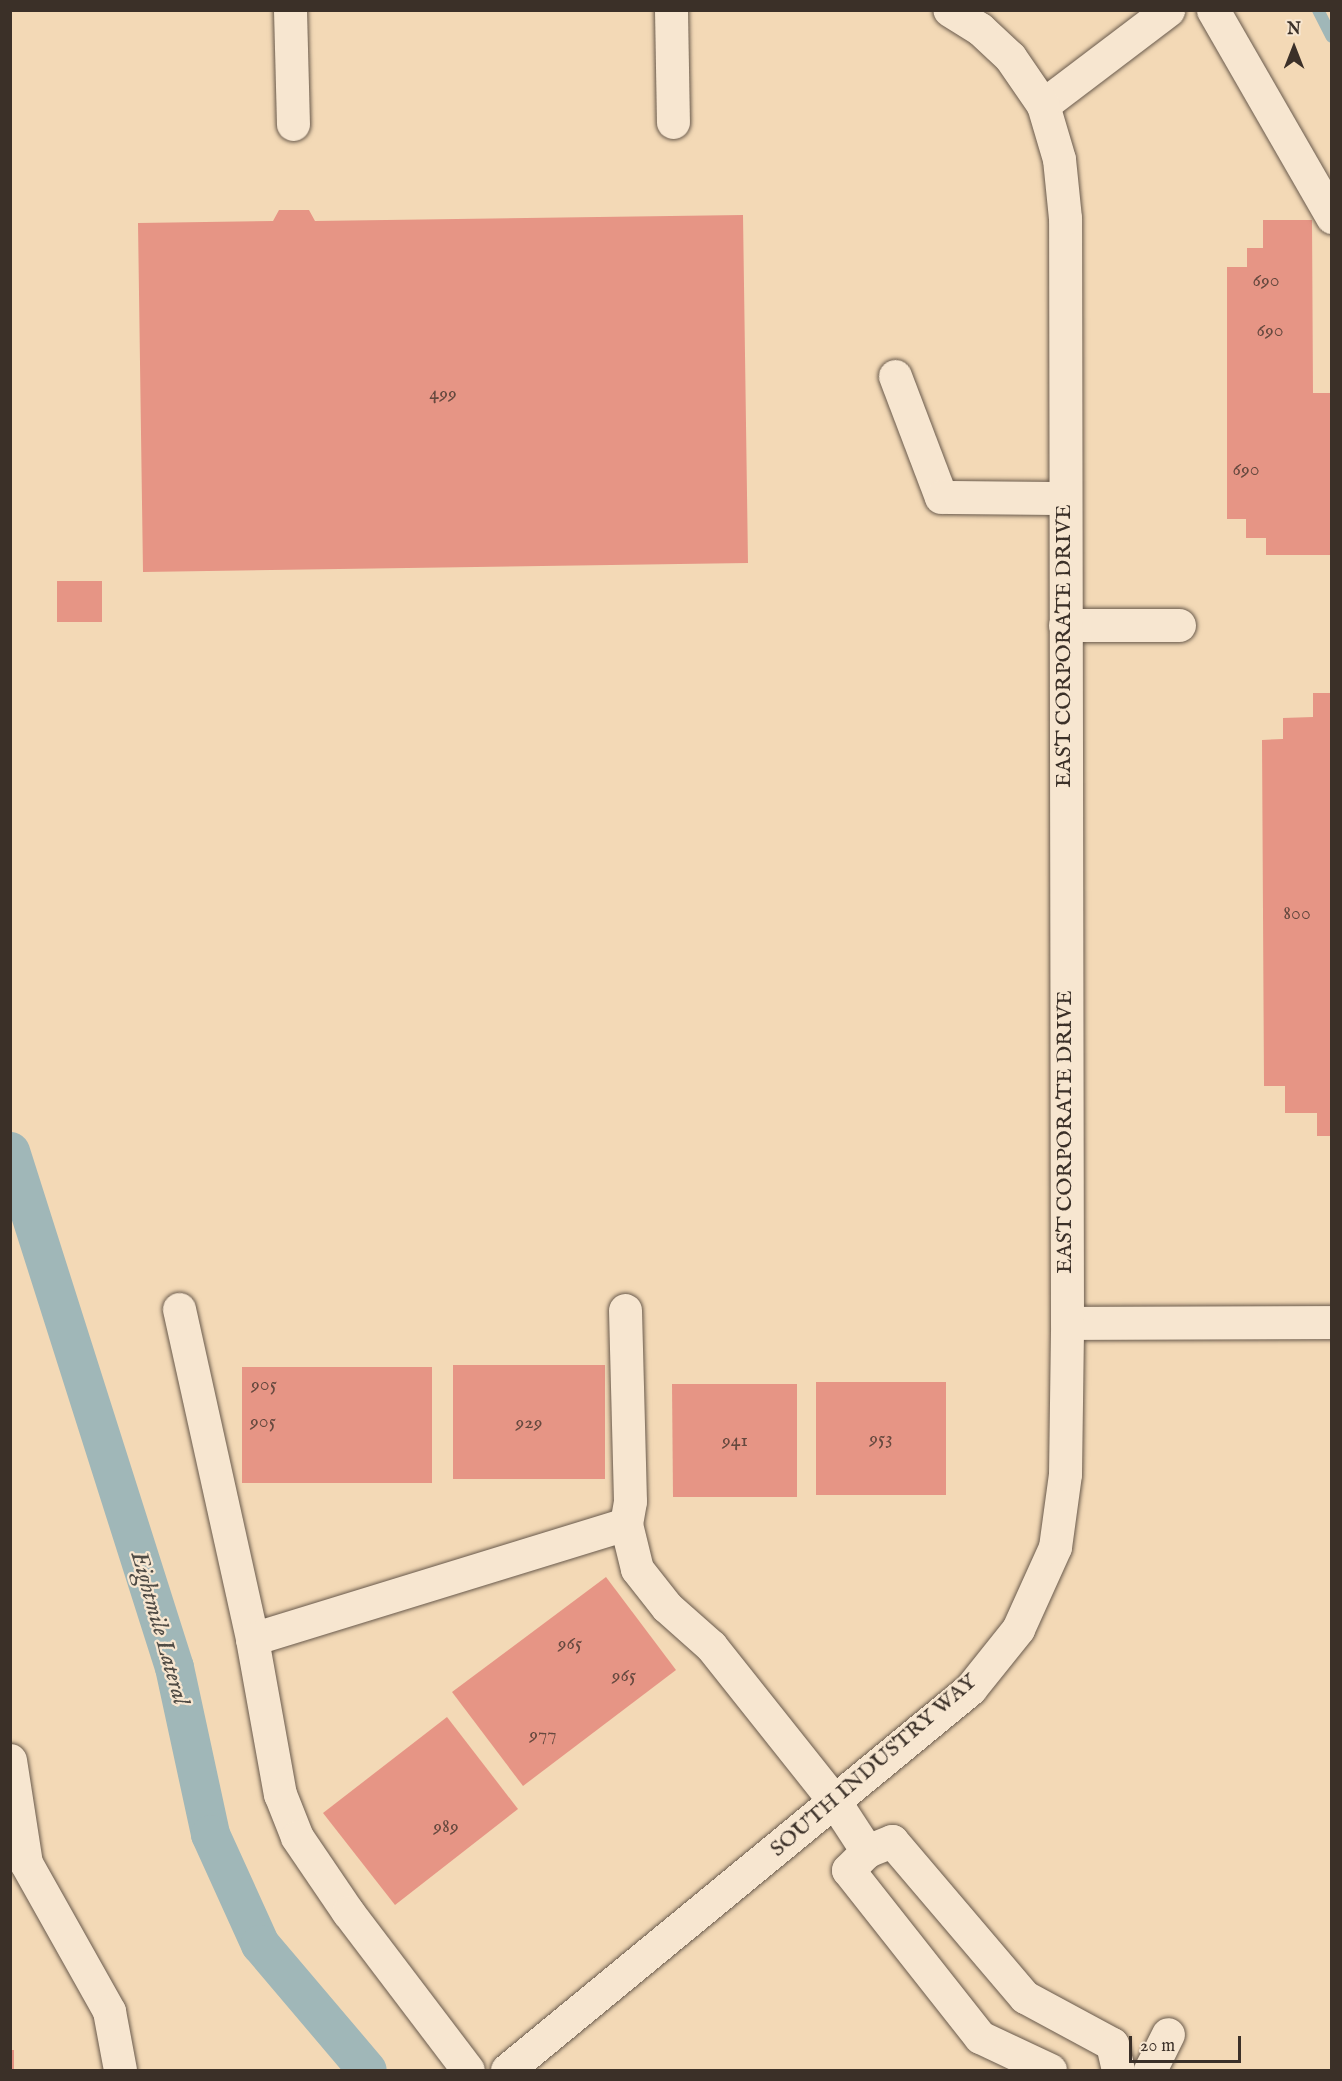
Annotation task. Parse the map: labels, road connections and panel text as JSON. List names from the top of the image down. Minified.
{"streets":{"street":["EAST CORPORATE DRIVE","SOUTH INDUSTRY WAY"]},"crossings":[["EAST CORPORATE DRIVE","SOUTH INDUSTRY WAY"]],"water":["Eightmile Lateral"],"house_numbers":["690","690","499","690","800","905","905","929","953","941","965","965","977","989"],"scale_bar":"20 m","north":"top"}
